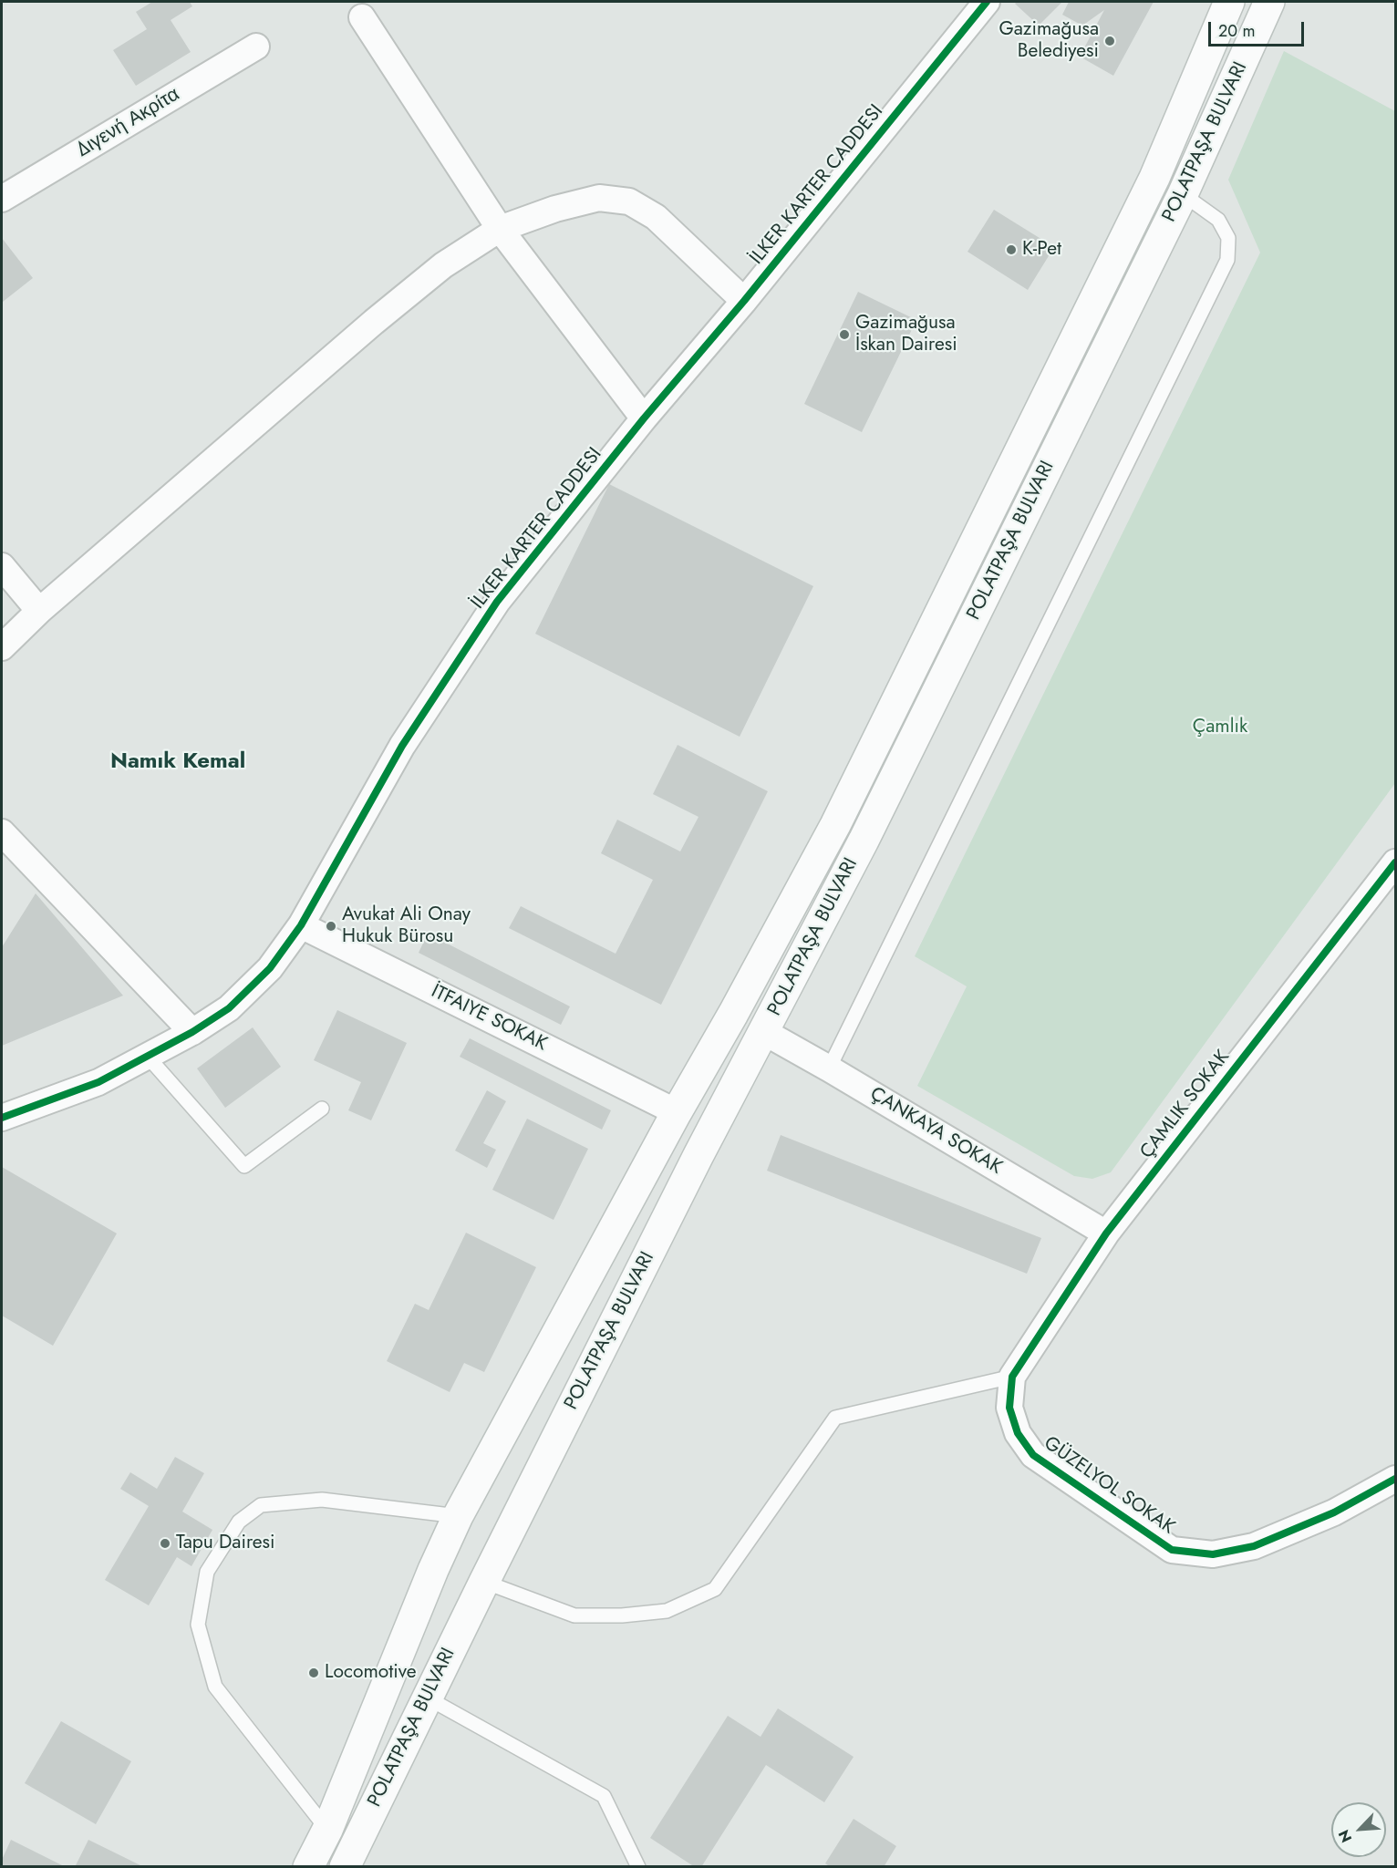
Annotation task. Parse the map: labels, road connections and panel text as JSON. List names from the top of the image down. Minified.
{"streets":{"street":["Διγενή Ακρίτα","İLKER KARTER CADDESI","İTFAIYE SOKAK","ÇANKAYA SOKAK","GÜZELYOL SOKAK"],"cycle path":["ÇAMLIK SOKAK"]},"crossings":[["İLKER KARTER CADDESI","İTFAIYE SOKAK"]],"districts":["Namık Kemal"],"parks":["Çamlık"],"places":["Gazimağusa Belediyesi","K-Pet","Gazimağusa İskan Dairesi","Avukat Ali Onay Hukuk Bürosu","Tapu Dairesi","Locomotive"],"scale_bar":"20 m","north":"bottom left"}
